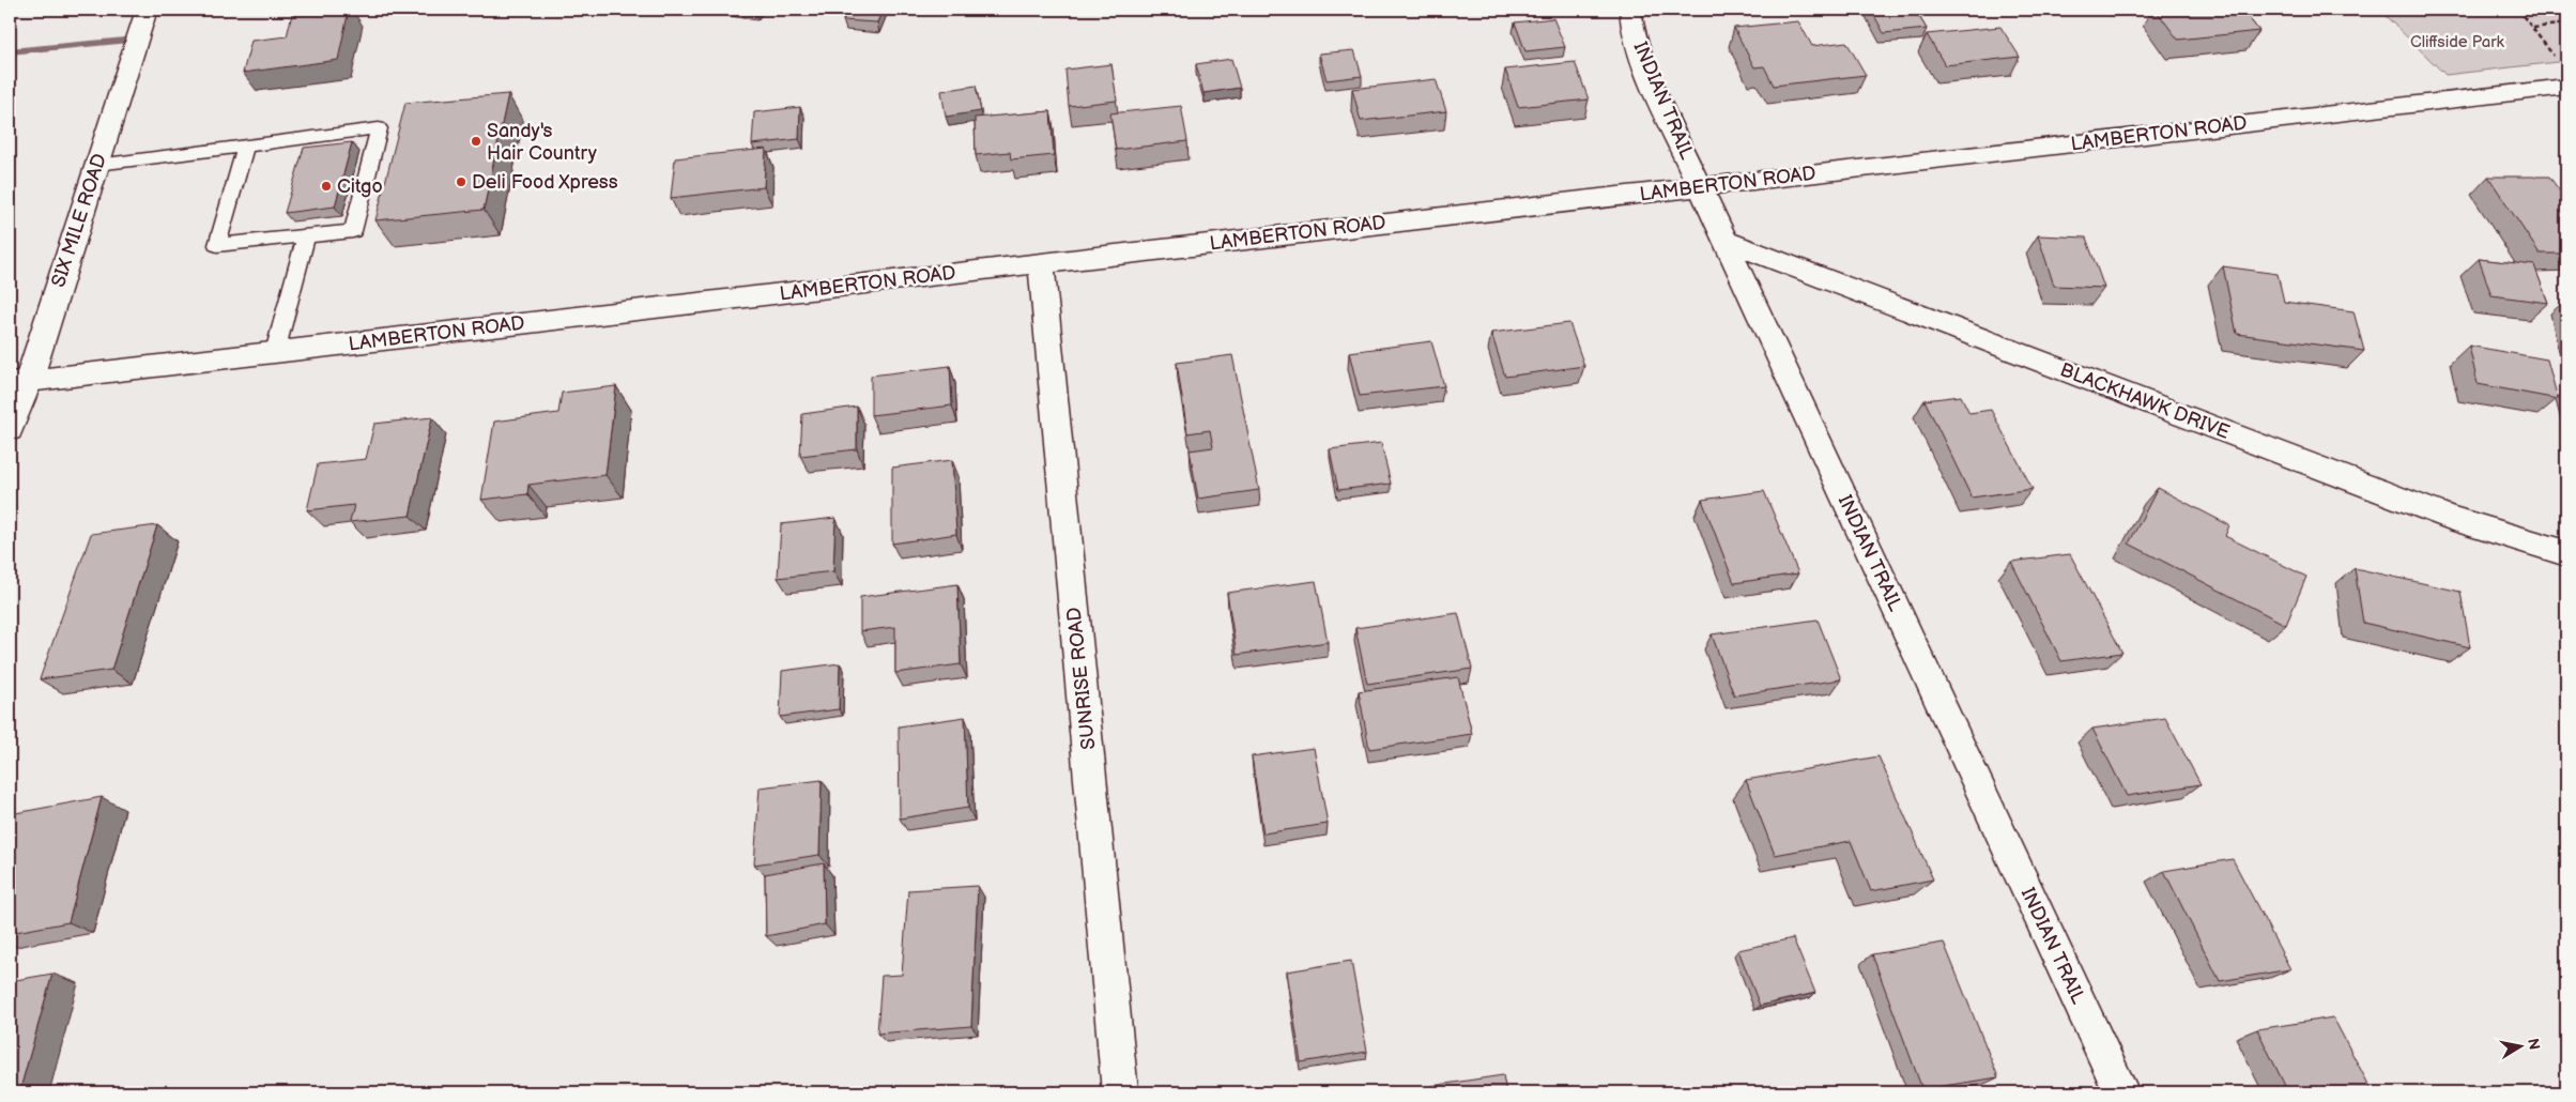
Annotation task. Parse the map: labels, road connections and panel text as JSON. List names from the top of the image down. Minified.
{"streets":{"street":["INDIAN TRAIL","LAMBERTON ROAD","SIX MILE ROAD","BLACKHAWK DRIVE","SUNRISE ROAD"]},"crossings":[["INDIAN TRAIL","LAMBERTON ROAD"],["INDIAN TRAIL","BLACKHAWK DRIVE"],["LAMBERTON ROAD","SIX MILE ROAD"],["LAMBERTON ROAD","SUNRISE ROAD"]],"parks":["Cliffside Park"],"places":["Sandy's Hair Country","Deli Food Xpress","Citgo"],"north":"right"}
